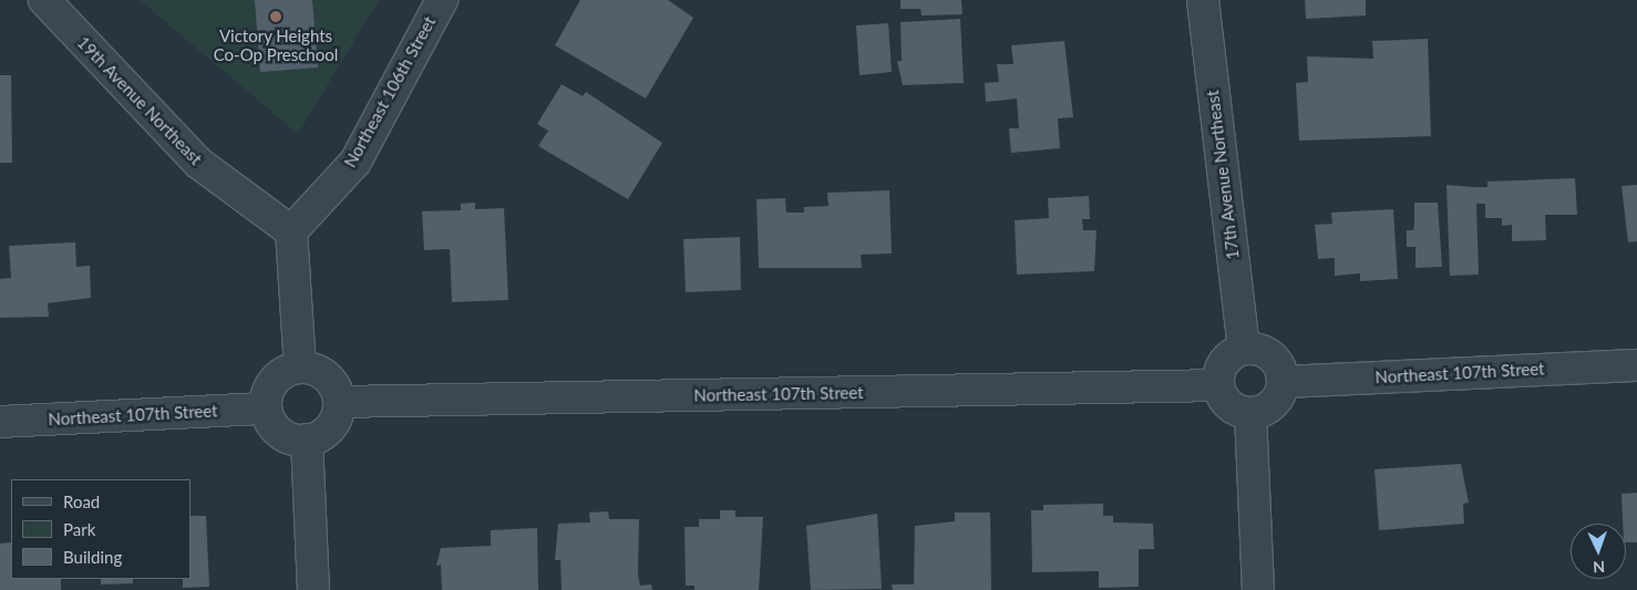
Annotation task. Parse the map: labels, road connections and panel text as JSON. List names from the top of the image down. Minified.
{"streets":{"street":["Northeast 106th Street","19th Avenue Northeast","17th Avenue Northeast","Northeast 107th Street"]},"crossings":[["Northeast 106th Street","19th Avenue Northeast"],["17th Avenue Northeast","Northeast 107th Street"]],"places":["Victory Heights Co-Op Preschool"],"legend":["Road","Park","Building"],"north":"bottom"}
